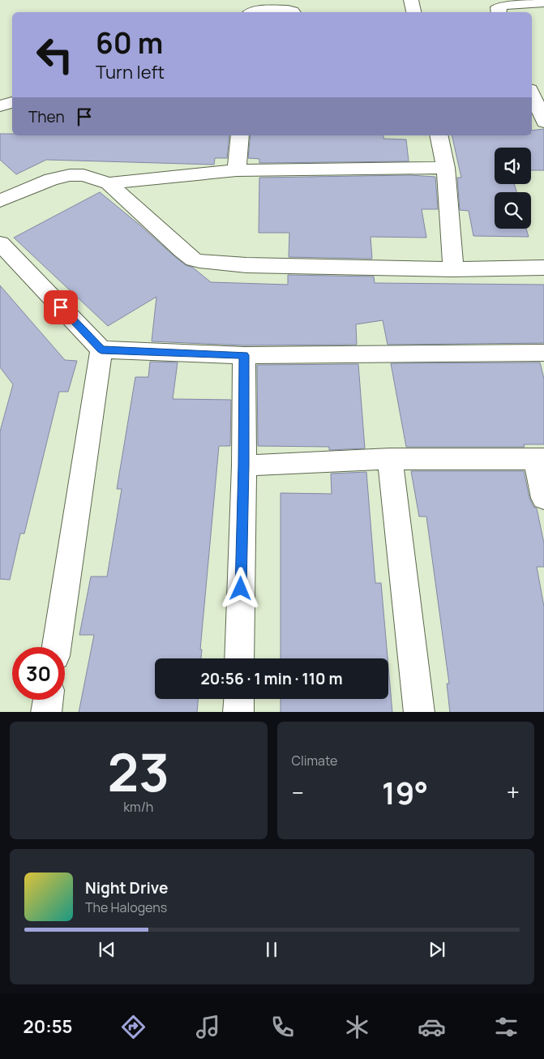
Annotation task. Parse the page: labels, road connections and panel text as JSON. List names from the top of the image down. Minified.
{"page":{"turn":["60 m","Turn left"],"then":"Then","limit":"30","trip":"20:56 · 1 min · 110 m","tile":[["23","km/h"],"Climate"],"heat":["−","19°","+"],"song":["Night Drive","The Halogens"],"tabs":"20:55"}}
